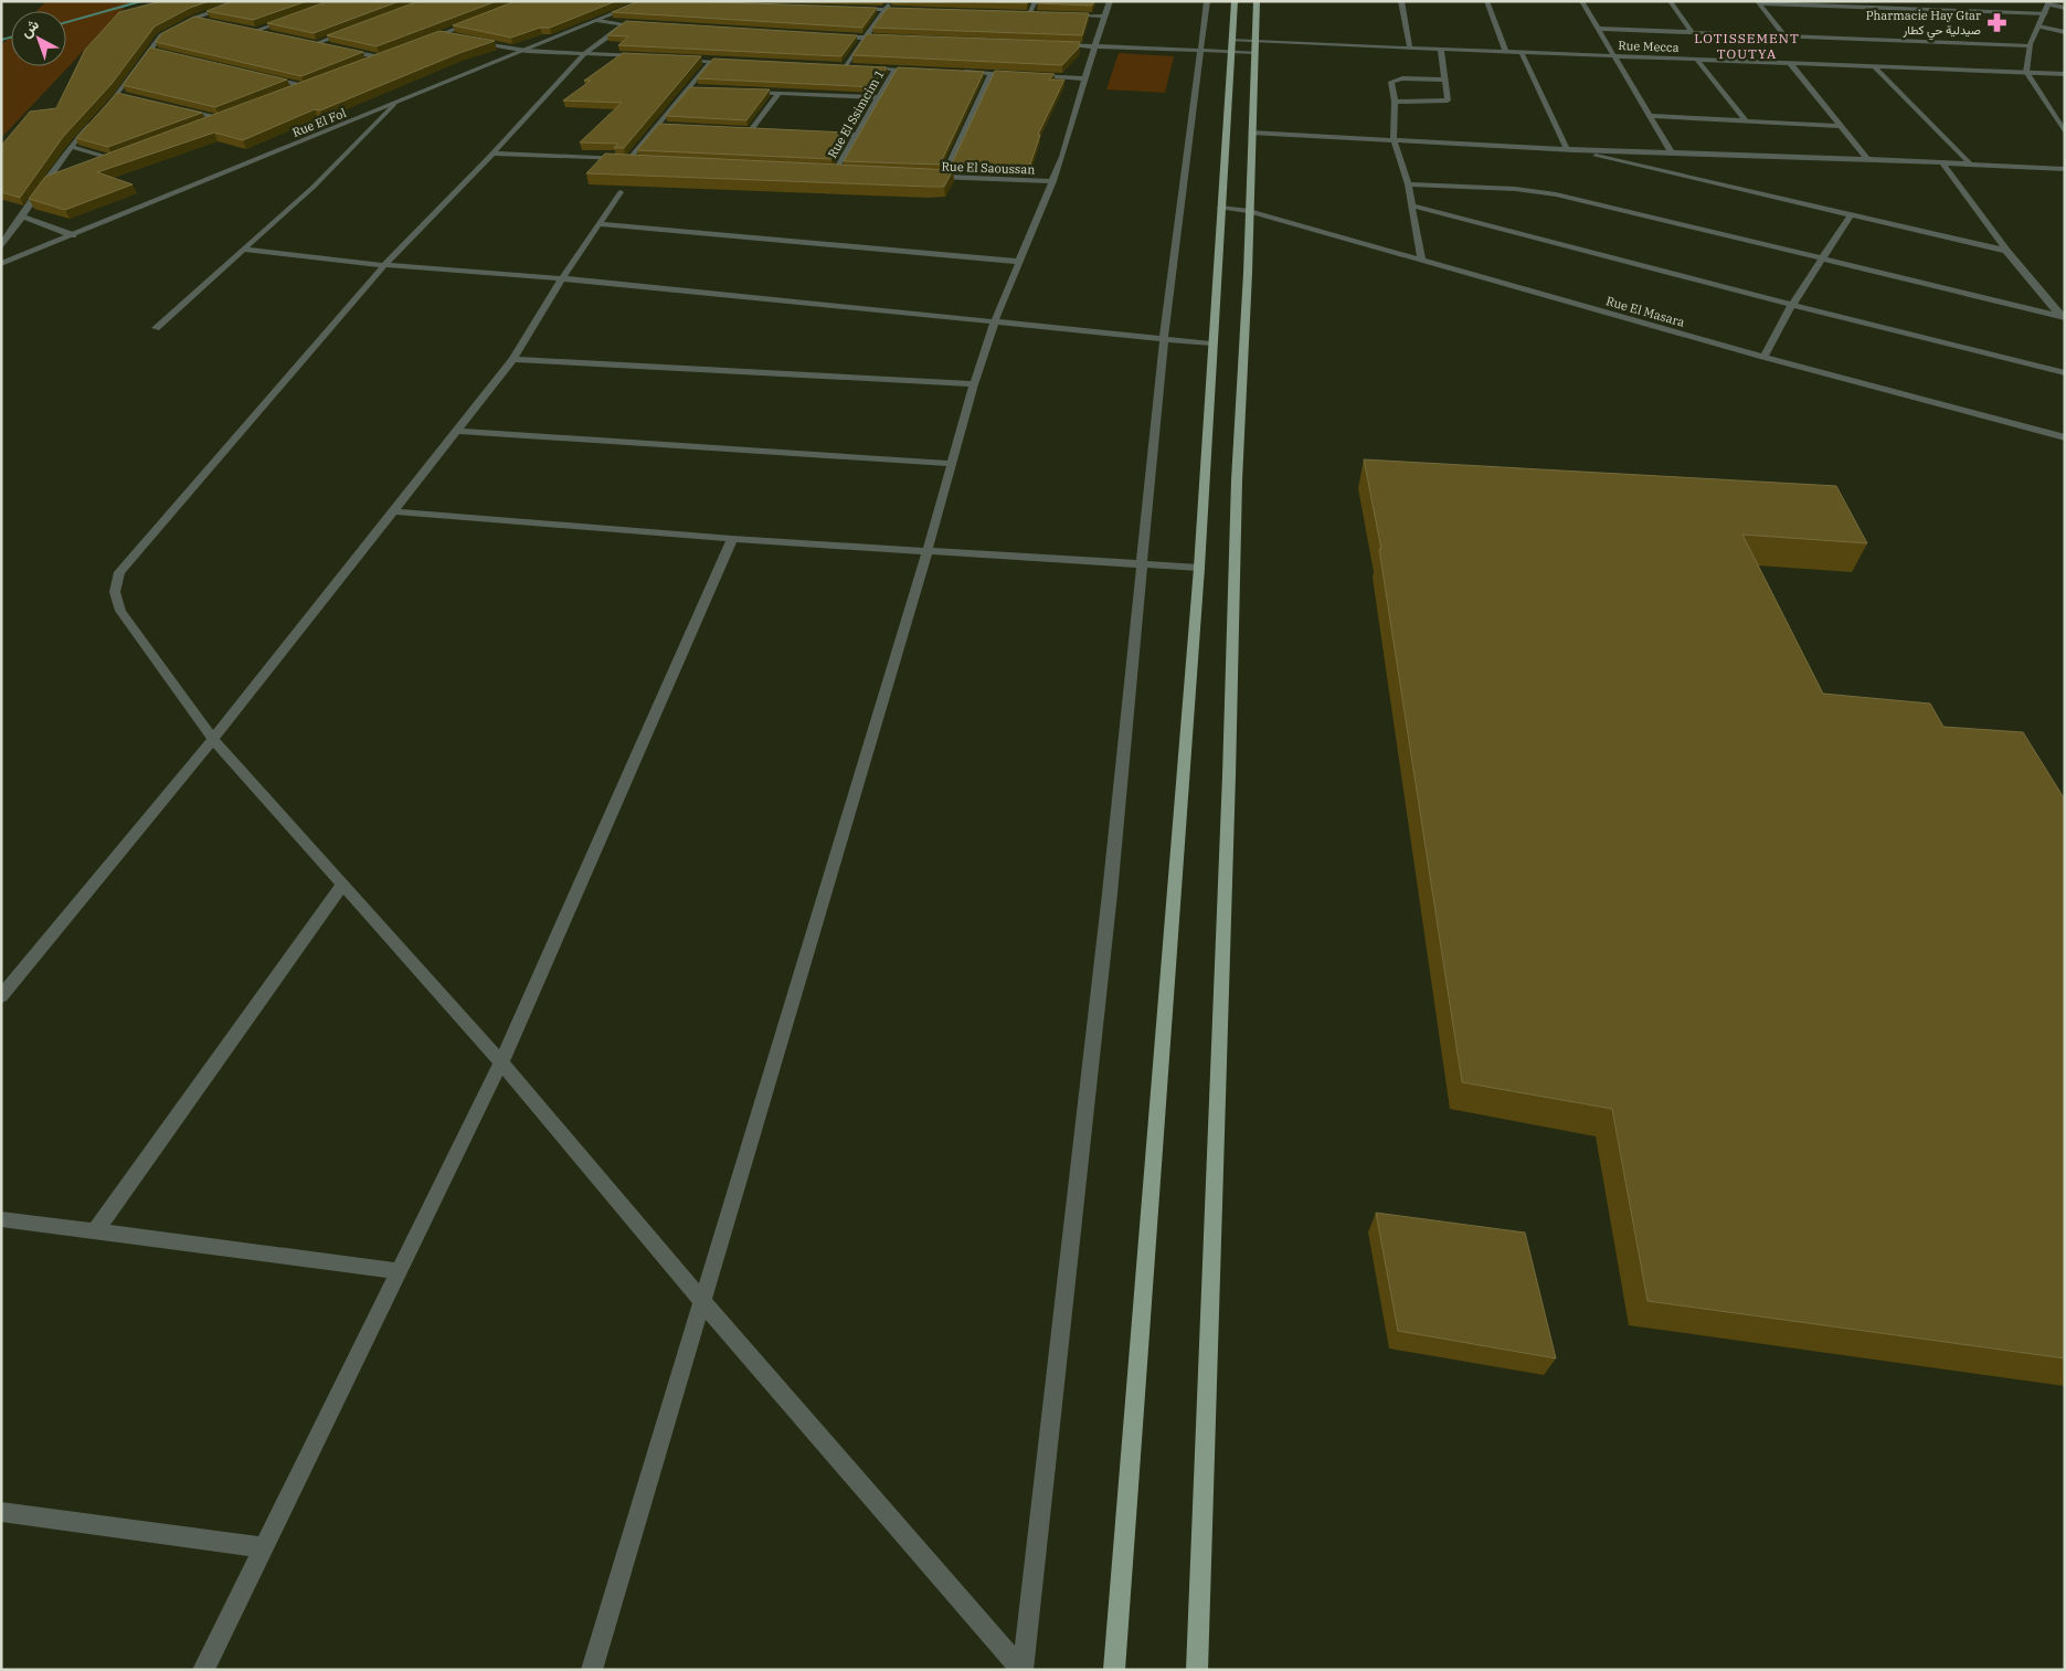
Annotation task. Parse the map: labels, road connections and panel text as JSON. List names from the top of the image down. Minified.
{"streets":{"street":["Rue Mecca","Rue El Ssimcim 1","Rue El Fol","Rue El Saoussan","Rue El Masara"]},"districts":["LOTISSEMENT TOUTYA"],"places":{"pharmacy":["Pharmacie Hay Gtar صيدلية حي كطار"]},"north":"top left"}
